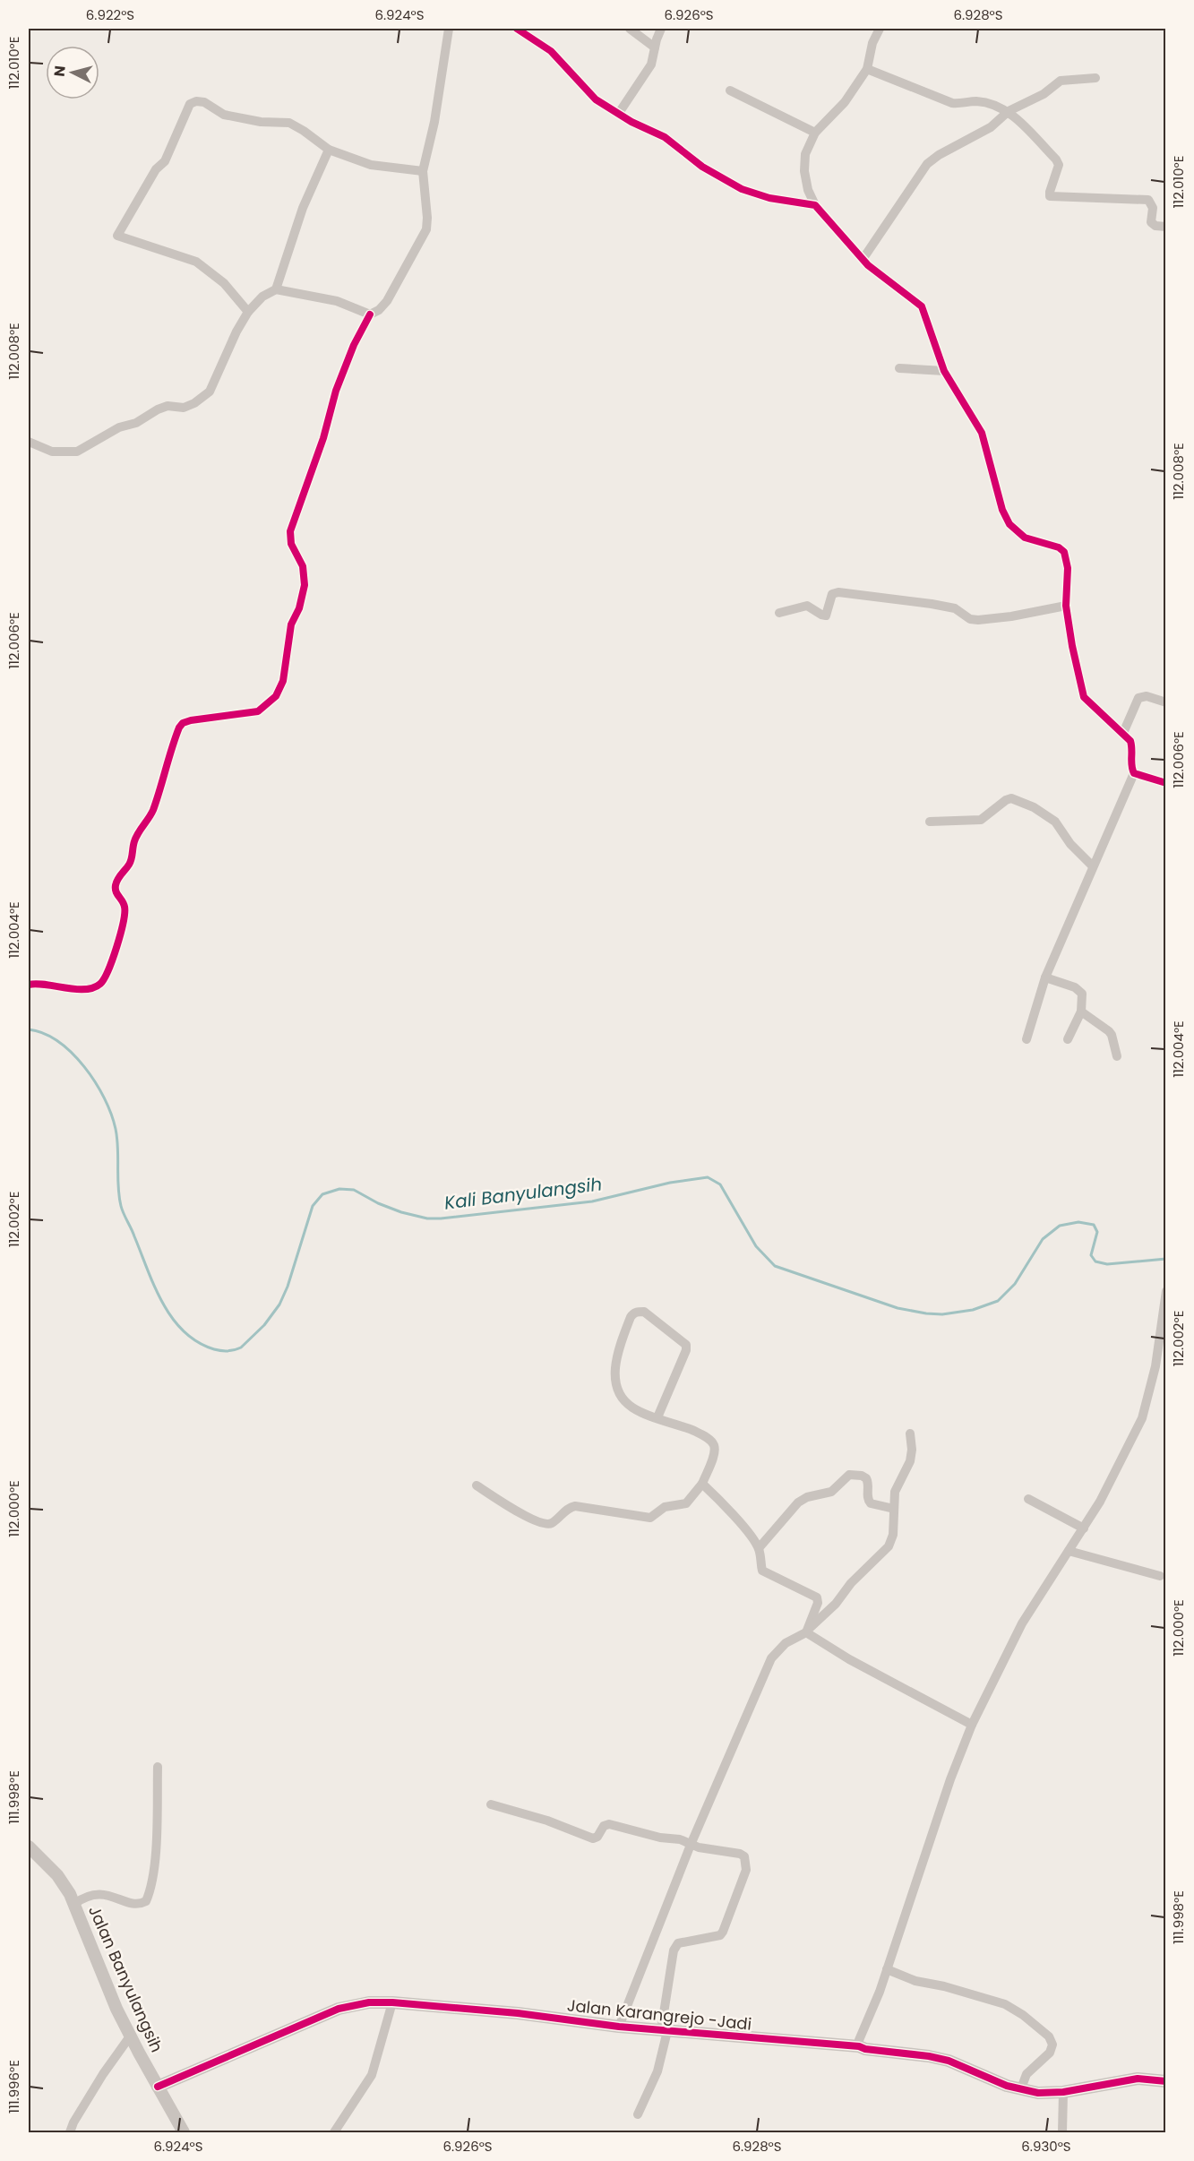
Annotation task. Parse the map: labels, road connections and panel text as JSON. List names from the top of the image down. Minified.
{"streets":{"street":["Jalan Banyulangsih","Jalan Karangrejo -Jadi"]},"crossings":[["Jalan Banyulangsih","Jalan Karangrejo -Jadi"]],"water":["Kali Banyulangsih"],"north":"left","coordinates":["6.922°S","6.924°S","6.926°S","6.928°S","112.010°E","112.008°E","112.006°E","112.004°E","112.002°E","112.000°E","111.998°E","111.996°E","6.930°S"]}
